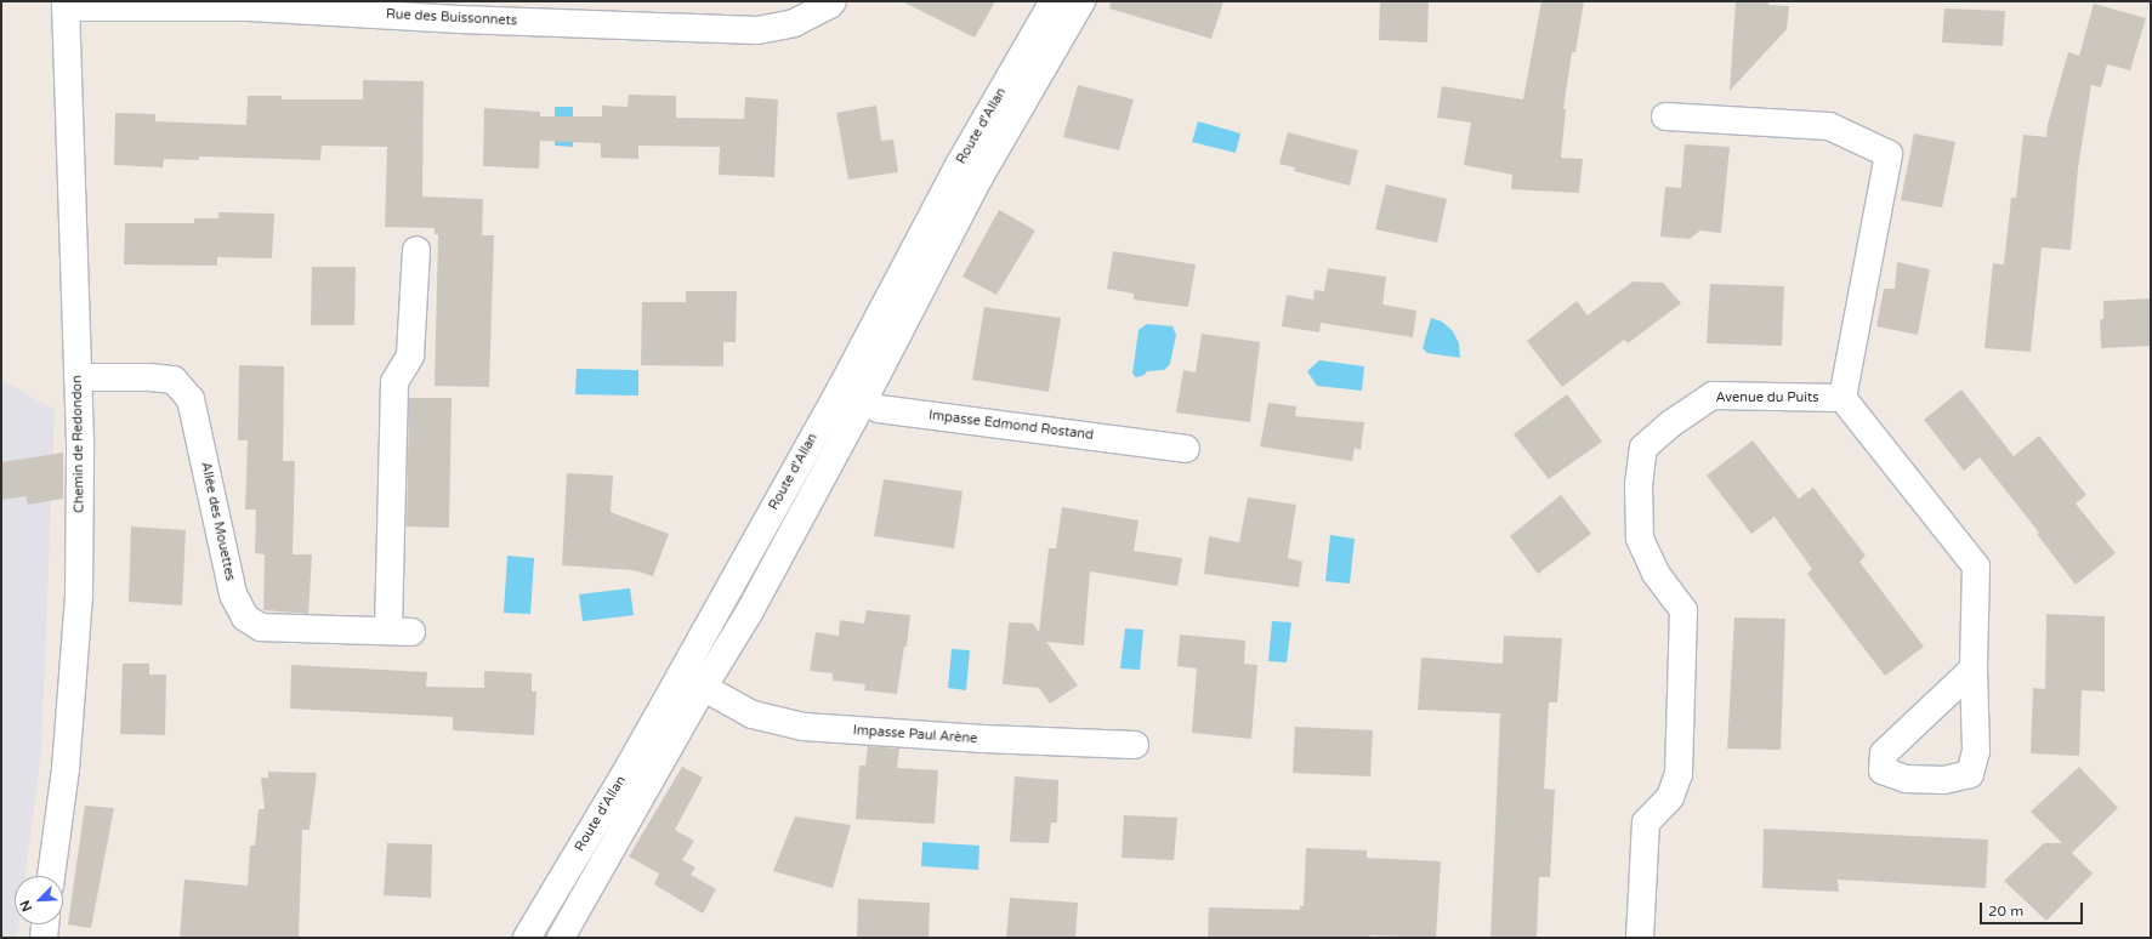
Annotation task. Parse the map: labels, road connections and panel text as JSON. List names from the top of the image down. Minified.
{"streets":{"street":["Rue des Buissonnets","Route d'Allan","Avenue du Puits","Impasse Edmond Rostand","Chemin de Redondon","Allée des Mouettes","Impasse Paul Arène"]},"crossings":[["Rue des Buissonnets","Chemin de Redondon"],["Route d'Allan","Impasse Edmond Rostand"],["Route d'Allan","Impasse Paul Arène"],["Chemin de Redondon","Allée des Mouettes"]],"scale_bar":"20 m","north":"bottom left"}
